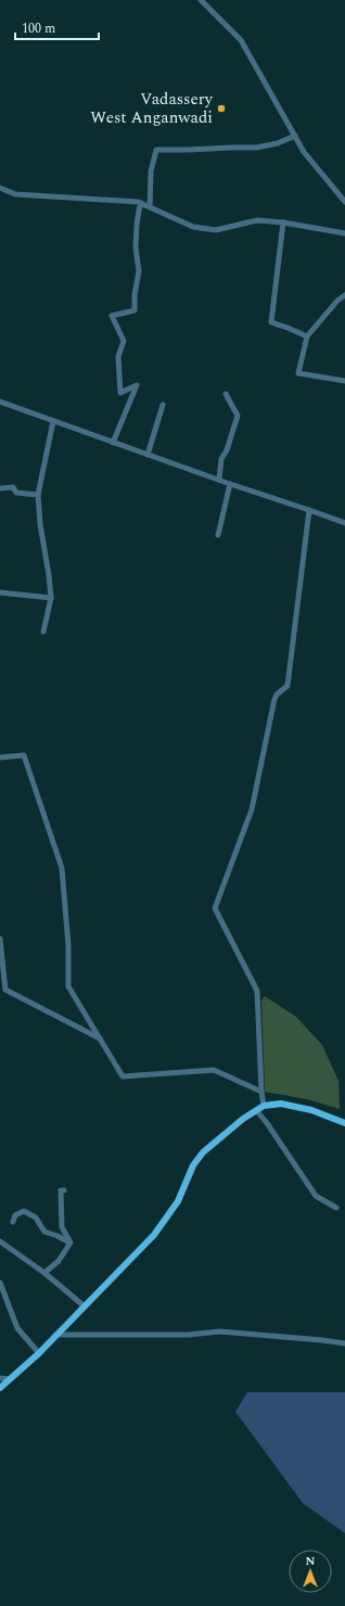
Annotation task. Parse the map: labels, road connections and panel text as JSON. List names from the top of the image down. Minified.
{"places":["Vadassery West Anganwadi"],"scale_bar":"100 m","north":"top"}
